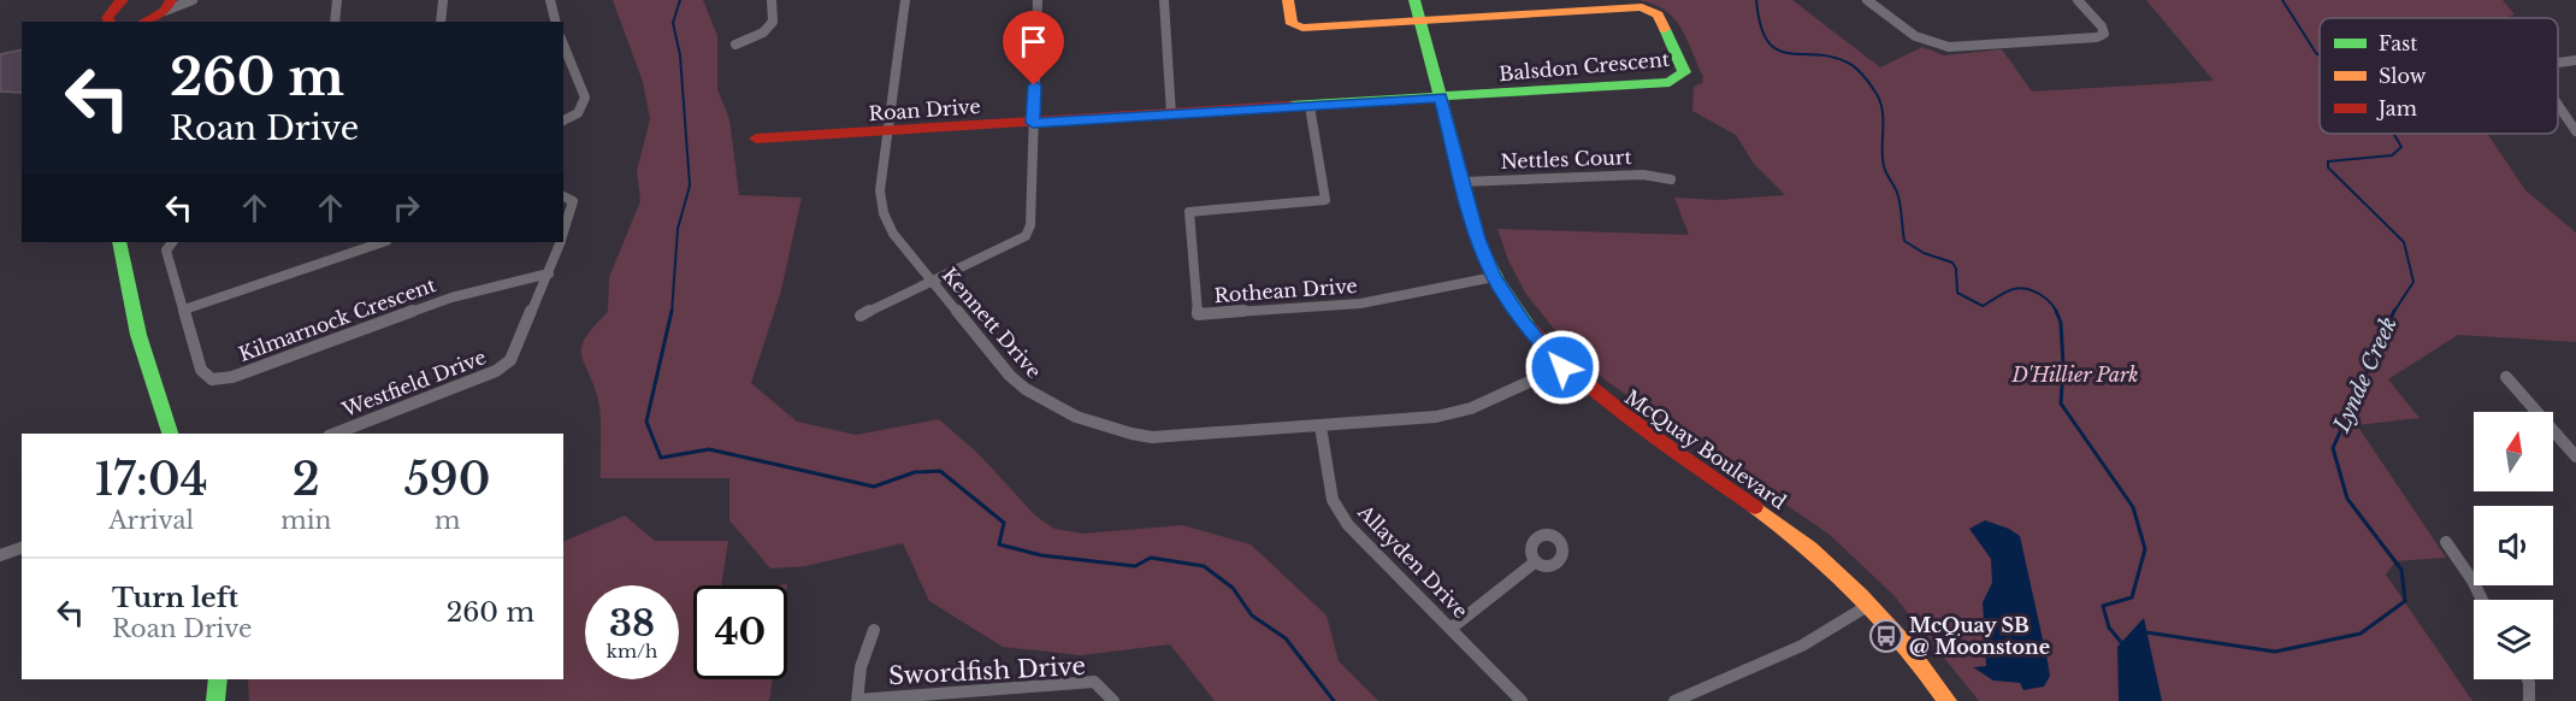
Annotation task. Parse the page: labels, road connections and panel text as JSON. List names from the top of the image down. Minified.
{"streets":{"street":["Balsdon Crescent","Roan Drive","Nettles Court","Rothean Drive","Kilmarnock Crescent","Kennett Drive","Westfield Drive","McQuay Boulevard","Allayden Drive","Swordfish Drive"]},"crossings":[["Balsdon Crescent","Roan Drive"],["Balsdon Crescent","McQuay Boulevard"],["Roan Drive","Rothean Drive"],["Roan Drive","Kennett Drive"],["Roan Drive","McQuay Boulevard"],["Nettles Court","McQuay Boulevard"],["Rothean Drive","McQuay Boulevard"],["Kilmarnock Crescent","Westfield Drive"],["Kennett Drive","McQuay Boulevard"],["Kennett Drive","Allayden Drive"]],"water":["Lynde Creek"],"parks":["D'Hillier Park"],"places":{"bus stop":["McQuay SB @ Moonstone"]},"legend":["Fast","Slow","Jam"],"north":"top","page":{"turn":["260 m","Roan Drive"],"eta":["17:04","Arrival","2","min","590","m"],"list":[{"name":"Turn left","note":"Roan Drive","value":"260 m"}],"speed":"38 km/h","limit":"40"}}
